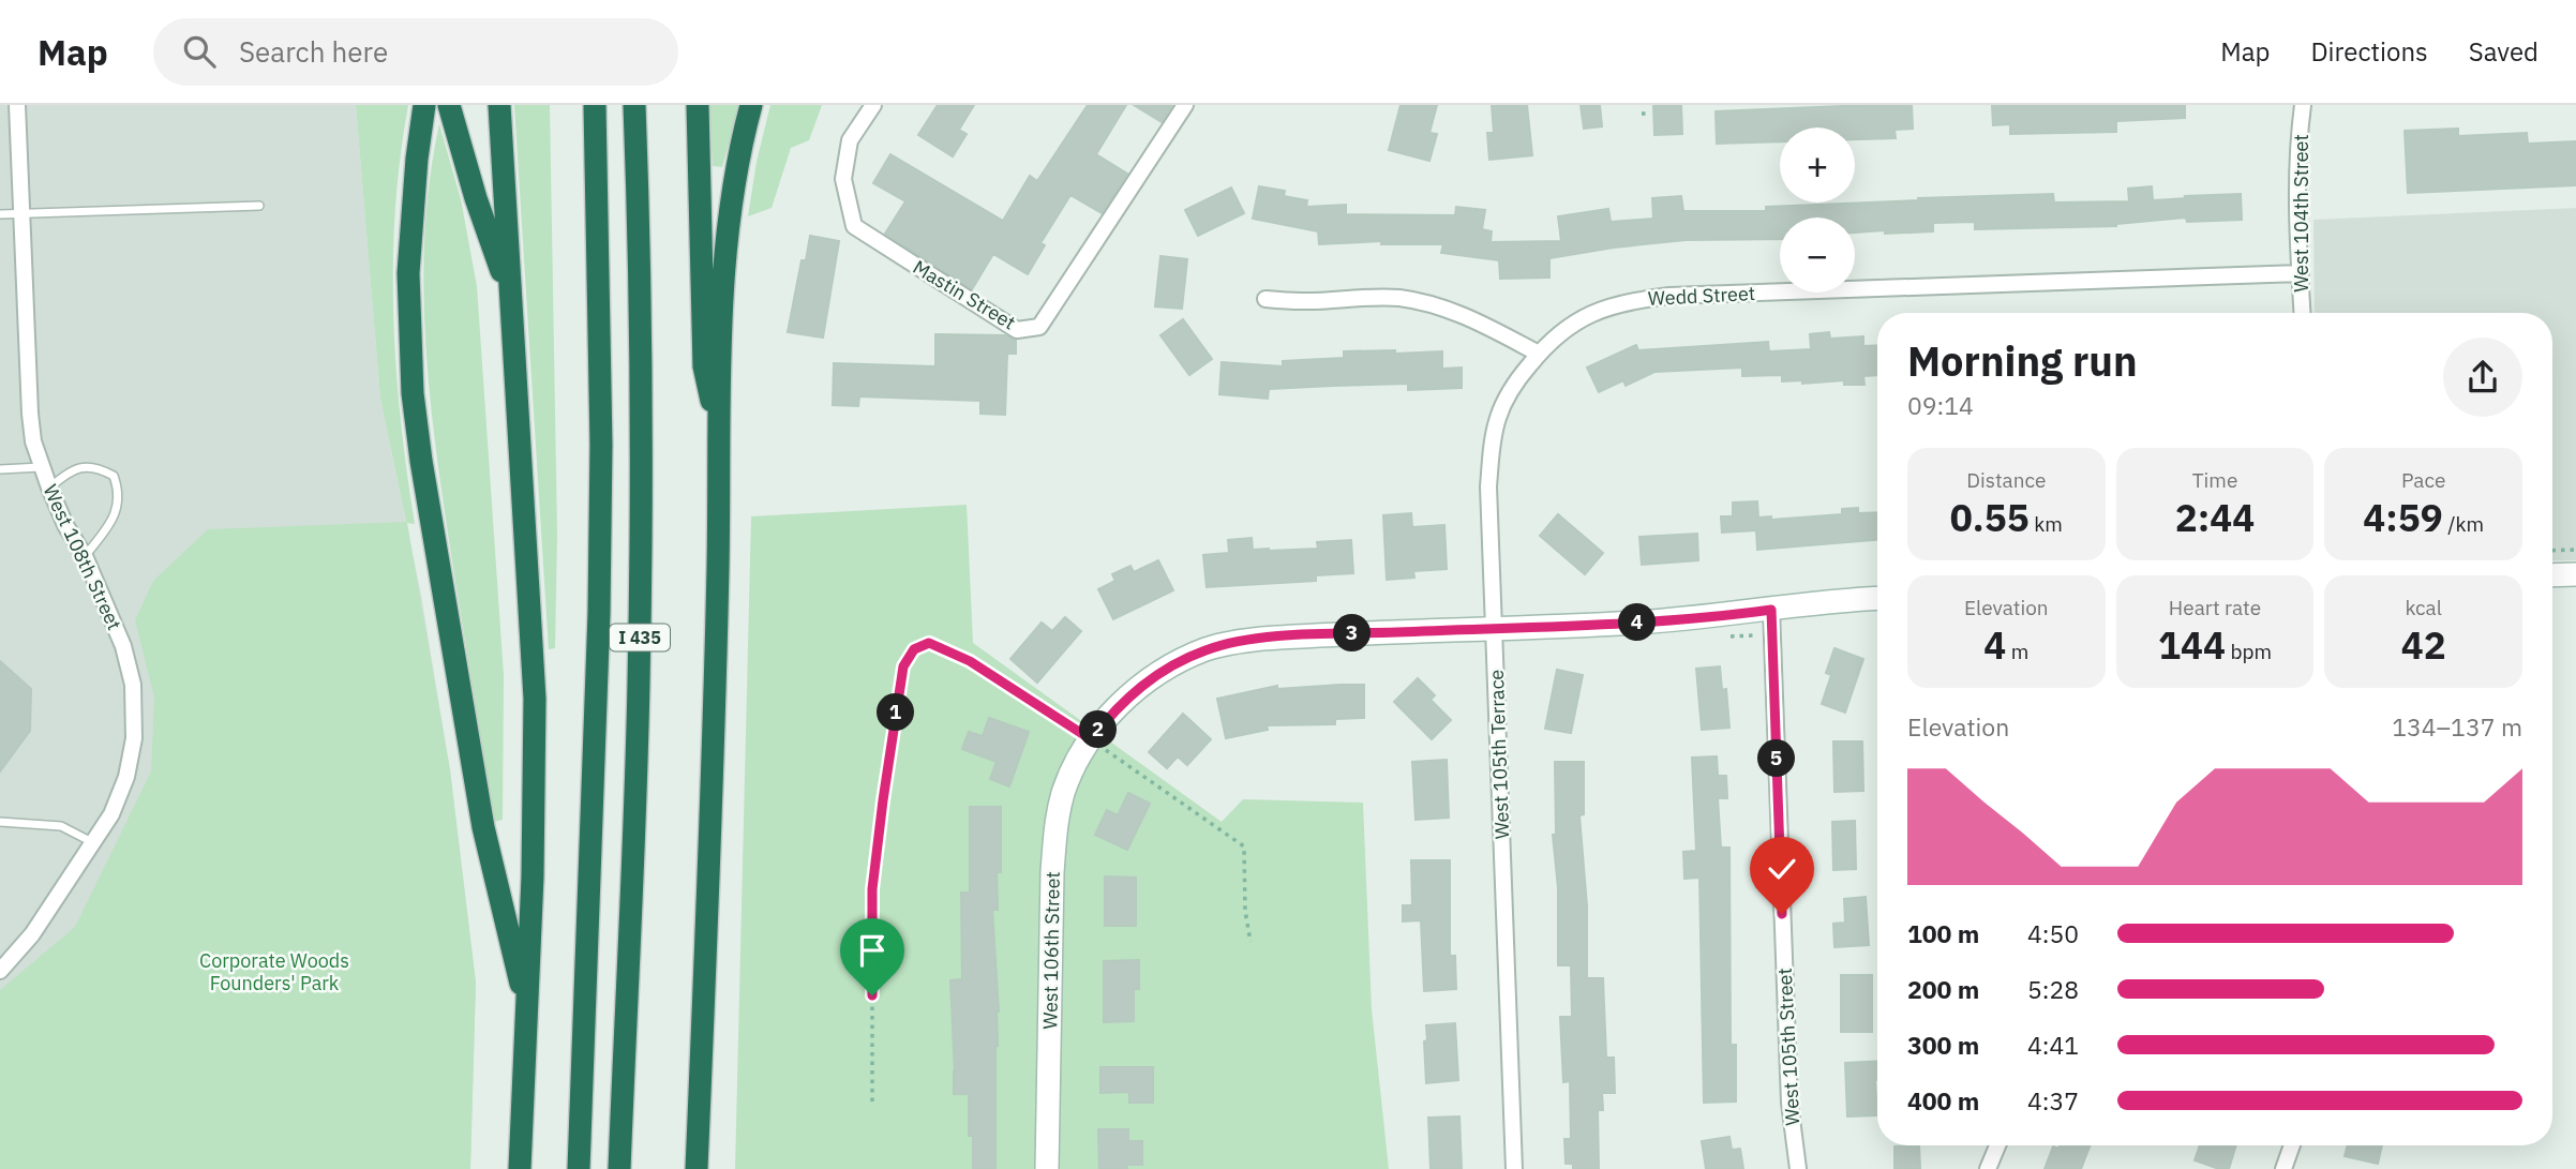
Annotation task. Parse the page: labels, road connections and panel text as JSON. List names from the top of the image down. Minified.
{"streets":{"highway":["I 435"],"street":["West 104th Street","Mastin Street","Wedd Street","West 108th Street","West 105th Terrace","West 106th Street","West 105th Street"]},"crossings":[["West 104th Street","Wedd Street"],["Wedd Street","West 105th Terrace"],["West 105th Terrace","West 106th Street"],["West 106th Street","West 105th Street"]],"parks":["Corporate Woods Founders' Park"],"page":{"header":"Map","search":"Search here","nav":["Map","Directions","Saved"],"map_buttons":["+","−"],"heading":["Morning run","09:14"],"stats":[["Distance","0.55 km"],["Time","2:44"],["Pace","4:59 /km"],["Elevation","4 m"],["Heart rate","144 bpm"],["kcal","42"]],"pins":["4","3","1","2","5"],"chart":["Elevation","134–137 m"],"list":[{"name":"100 m","note":"4:50"},{"name":"200 m","note":"5:28"},{"name":"300 m","note":"4:41"},{"name":"400 m","note":"4:37"}]}}
